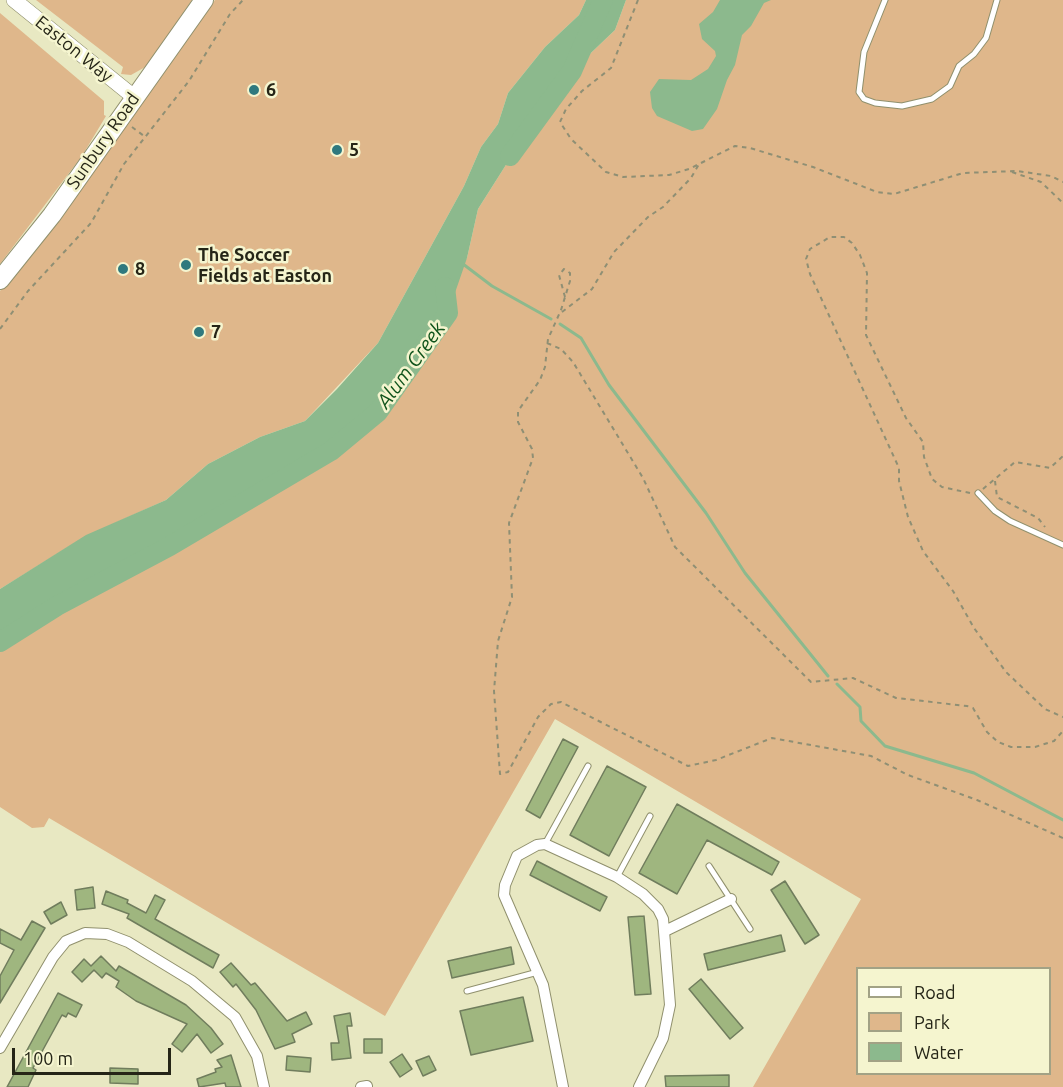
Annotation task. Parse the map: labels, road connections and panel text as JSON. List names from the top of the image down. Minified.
{"streets":{"main road":["Easton Way","Sunbury Road"]},"crossings":[["Easton Way","Sunbury Road"]],"water":["Alum Creek"],"places":["6","5","The Soccer Fields at Easton","8","7"],"legend":["Road","Park","Water"],"scale_bar":"100 m"}
